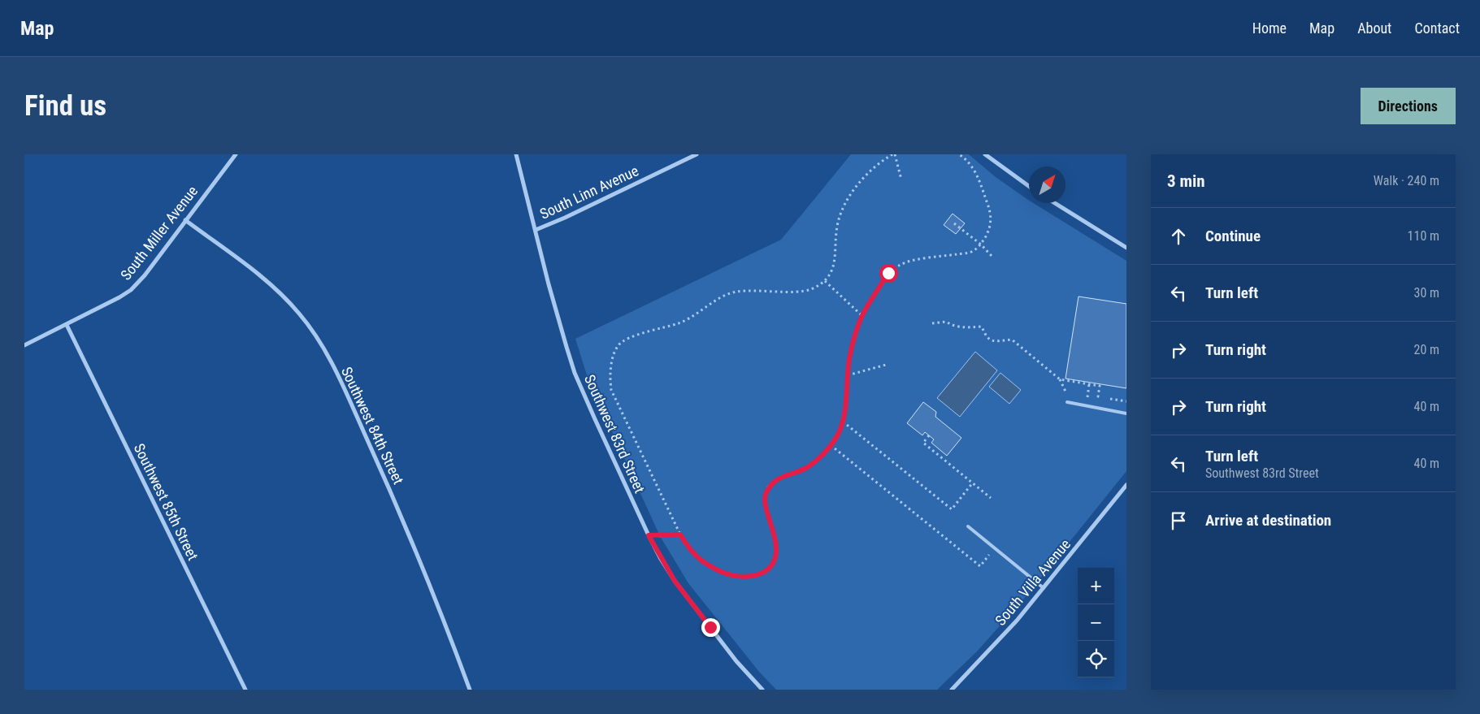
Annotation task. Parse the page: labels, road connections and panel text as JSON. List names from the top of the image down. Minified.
{"streets":{"street":["South Linn Avenue","South Miller Avenue","Southwest 84th Street","Southwest 83rd Street","Southwest 85th Street","South Villa Avenue"]},"crossings":[["South Linn Avenue","Southwest 83rd Street"],["South Miller Avenue","Southwest 84th Street"],["South Miller Avenue","Southwest 85th Street"]],"north":"top right","page":{"header":"Map","nav":["Home","Map","About","Contact"],"buttons":"Directions","title":"Find us","heading":["3 min","Walk · 240 m"],"list":[["Continue","110 m"],["Turn left","30 m"],["Turn right","20 m"],["Turn right","40 m"],["Turn left","Southwest 83rd Street","40 m"],"Arrive at destination"],"map_buttons":["+","−"]}}
